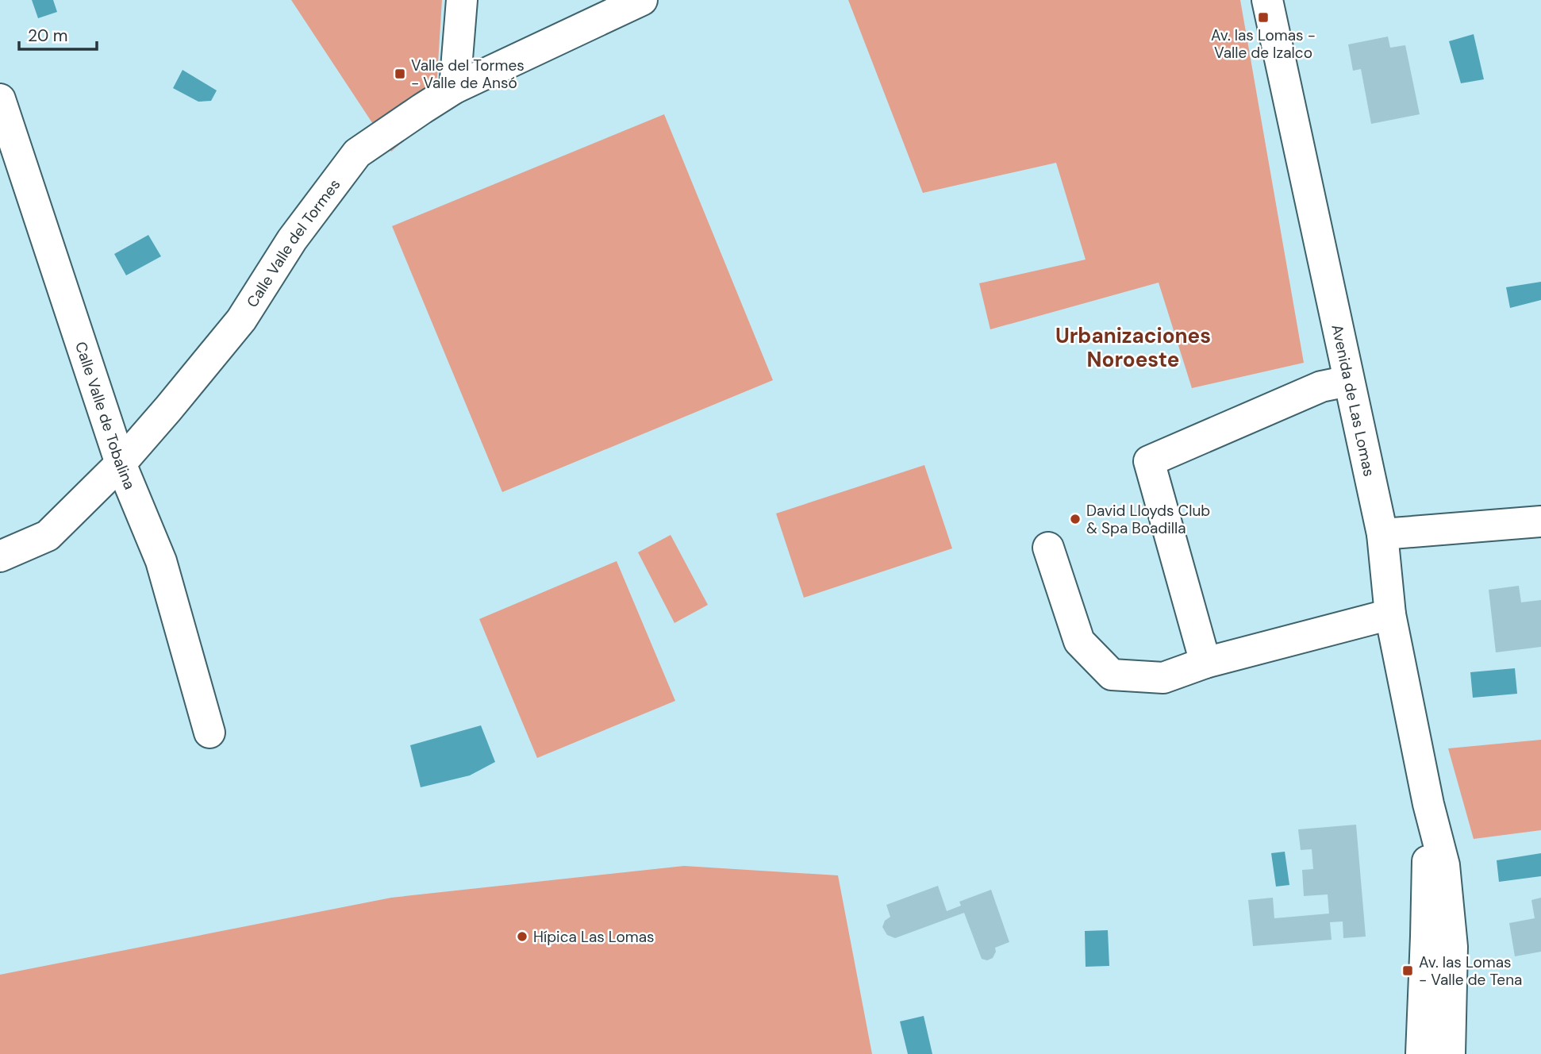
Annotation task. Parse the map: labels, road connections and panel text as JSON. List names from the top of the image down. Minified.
{"streets":{"street":["Calle Valle del Tormes","Avenida de Las Lomas","Calle Valle de Tobalina"]},"crossings":[["Calle Valle del Tormes","Calle Valle de Tobalina"]],"districts":["Urbanizaciones Noroeste"],"places":{"transit":["Av. las Lomas - Valle de Izalco","Valle del Tormes - Valle de Ansó","Av. las Lomas - Valle de Tena"],"other":["David Lloyds Club & Spa Boadilla","Hípica Las Lomas"]},"scale_bar":"20 m"}
